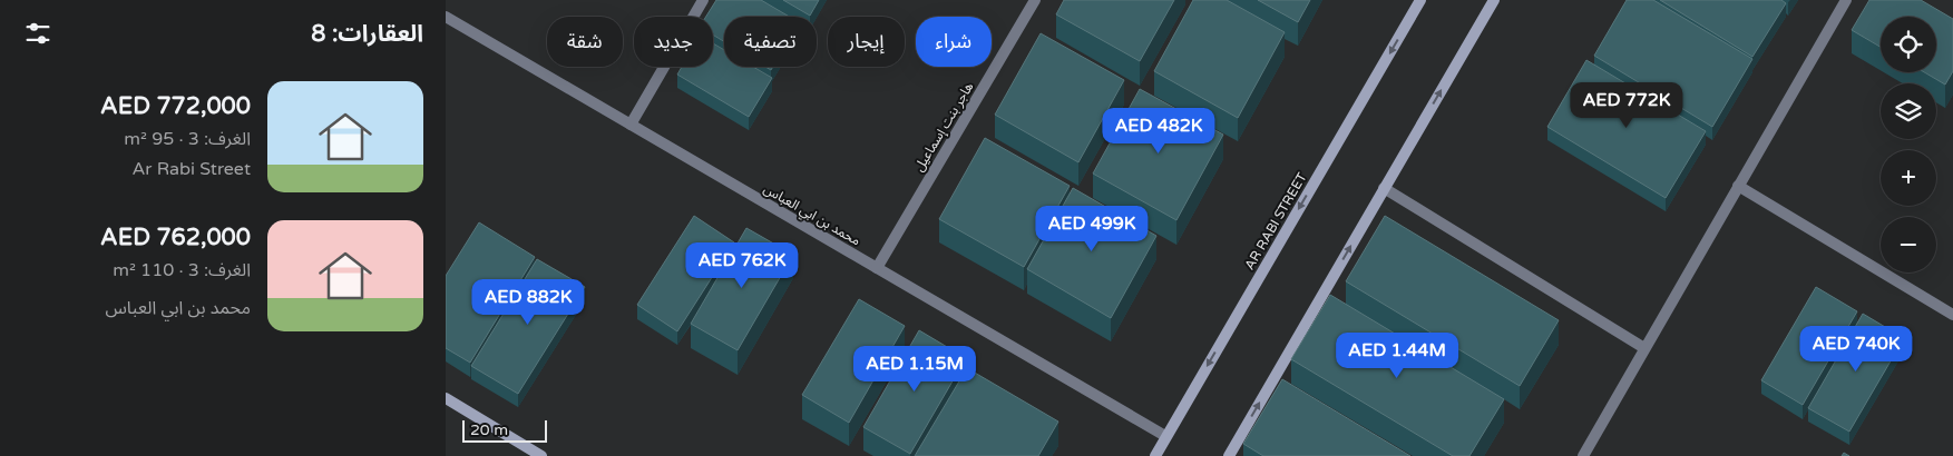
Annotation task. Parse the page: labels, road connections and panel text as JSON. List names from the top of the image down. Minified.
{"streets":{"street":["هاجر بنت إسماعيل","محمد بن ابي العباس","AR RABI STREET"]},"crossings":[["هاجر بنت إسماعيل","محمد بن ابي العباس"],["محمد بن ابي العباس","AR RABI STREET"]],"scale_bar":"20 m","page":{"heading":"العقارات: 8","map_buttons":["+","−"],"chip":["شراء","إيجار","تصفية","جديد","شقة"],"list":[{"name":"AED 772,000","note":"الغرف: 3 · 95 m² · Ar Rabi Street"},{"name":"AED 762,000","note":"الغرف: 3 · 110 m² · محمد بن ابي العباس"}],"price":["AED 772K","AED 482K","AED 499K","AED 762K","AED 882K","AED 740K","AED 1.44M","AED 1.15M"],"scale":"20 m"}}
